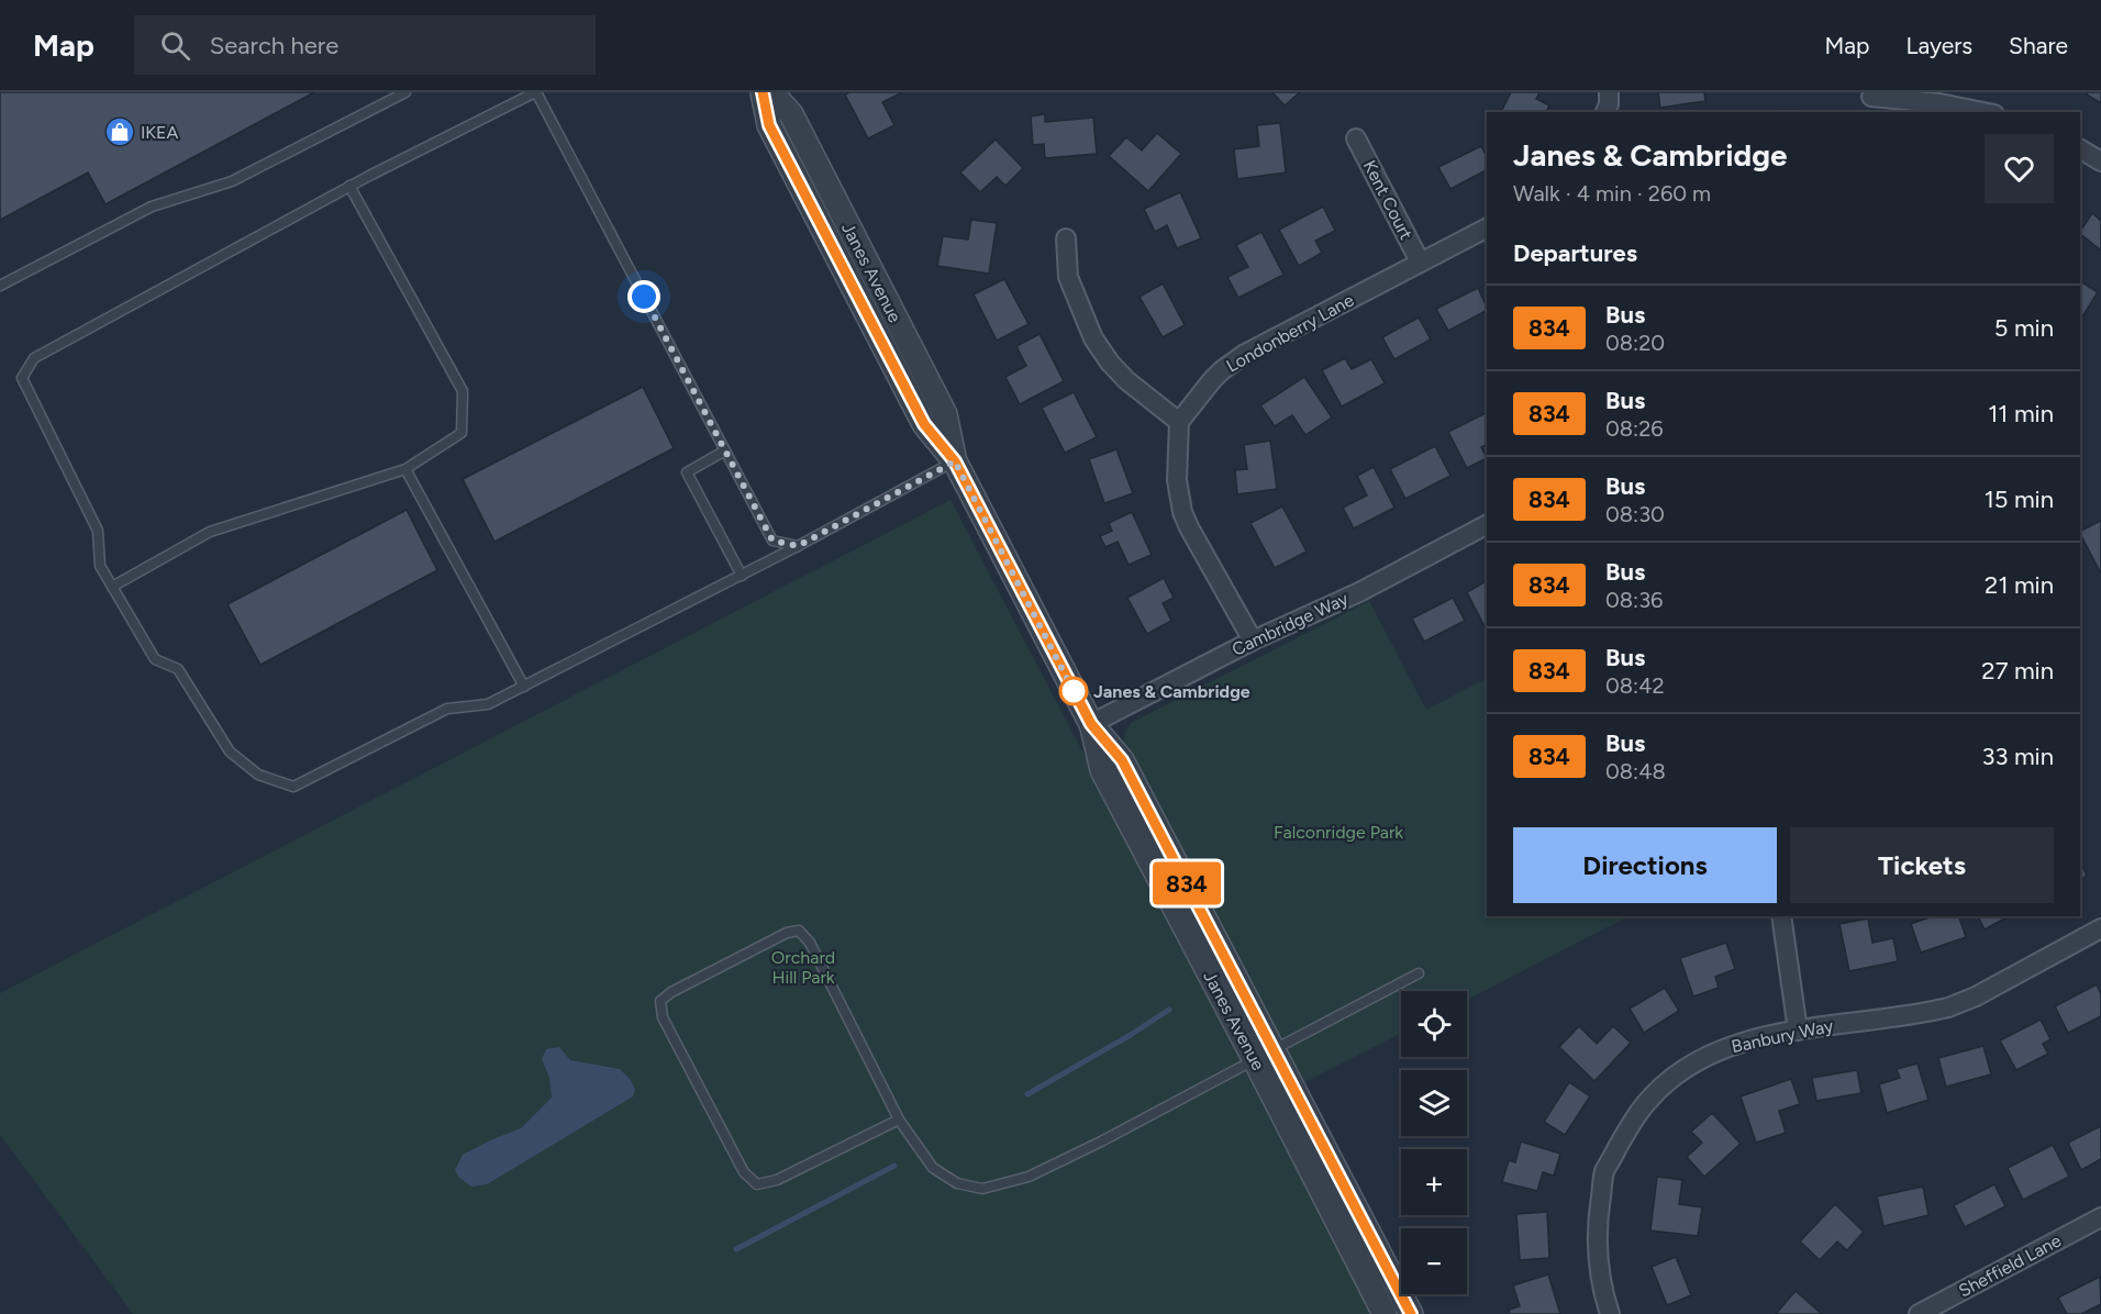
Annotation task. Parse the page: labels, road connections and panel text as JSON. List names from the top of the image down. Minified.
{"streets":{"street":["Kent Court","Janes Avenue","Londonberry Lane","Cambridge Way","Banbury Way","Sheffield Lane"]},"crossings":[["Kent Court","Londonberry Lane"],["Janes Avenue","Cambridge Way"]],"parks":["Falconridge Park","Orchard Hill Park"],"places":{"shop":["IKEA"],"other":["Janes & Cambridge"]},"lines":["bus line 834"],"page":{"header":"Map","search":"Search here","nav":["Map","Layers","Share"],"on_map":"834","heading":[["Janes & Cambridge","Walk · 4 min · 260 m"],"Departures"],"list":[{"mark":"834","name":"Bus","note":"08:20","value":"5 min"},{"mark":"834","name":"Bus","note":"08:26","value":"11 min"},{"mark":"834","name":"Bus","note":"08:30","value":"15 min"},{"mark":"834","name":"Bus","note":"08:36","value":"21 min"},{"mark":"834","name":"Bus","note":"08:42","value":"27 min"},{"mark":"834","name":"Bus","note":"08:48","value":"33 min"}],"buttons":["Directions","Tickets"],"map_buttons":["+","−"]}}
